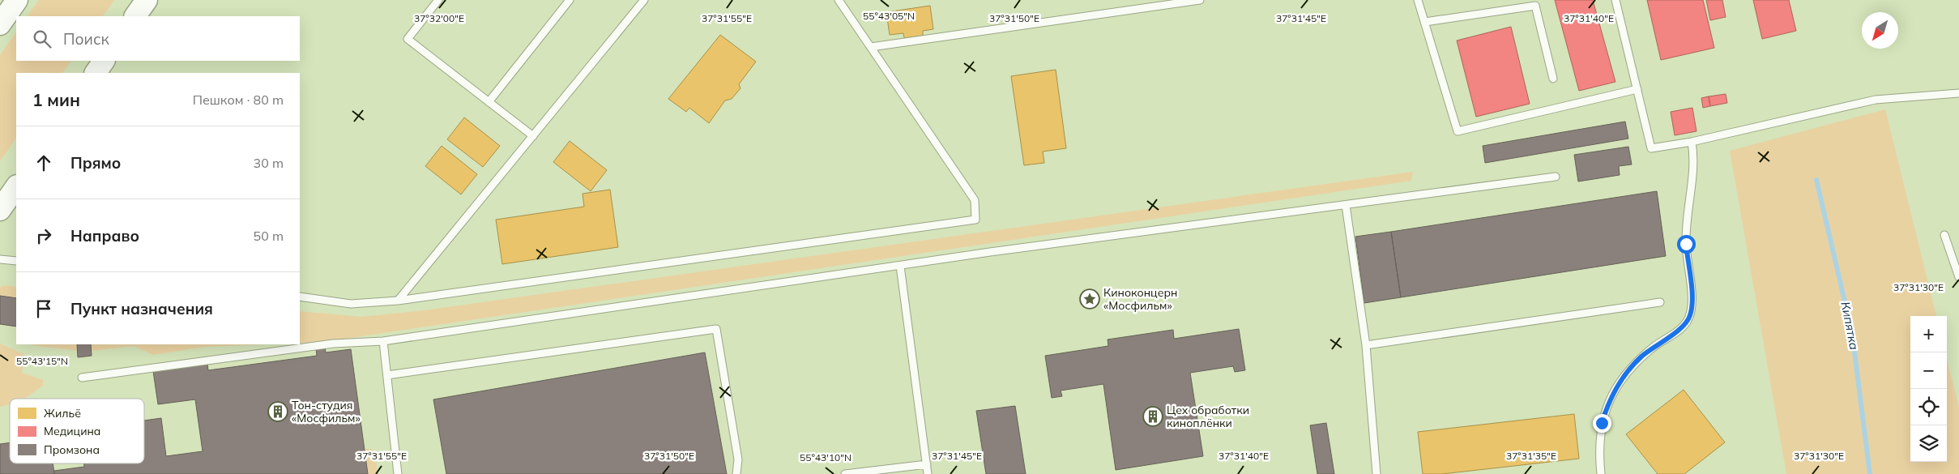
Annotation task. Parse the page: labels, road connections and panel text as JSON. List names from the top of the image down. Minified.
{"water":["Кипятка"],"places":{"place":["Киноконцерн «Мосфильм»"],"building":["Тон-студия «Мосфильм»","Цех обработки киноплёнки"]},"legend":["Жильё","Медицина","Промзона"],"north":"bottom left","page":{"search":"Поиск","heading":["1 мин","Пешком · 80 m"],"list":[["Прямо","30 m"],["Направо","50 m"],"Пункт назначения"],"map_buttons":["+","−"]},"coordinates":["55°43'05\"N","37°32'00\"E","37°31'55\"E","37°31'50\"E","37°31'45\"E","37°31'40\"E","37°31'30\"E","55°43'15\"N","37°31'35\"E","55°43'10\"N"]}
